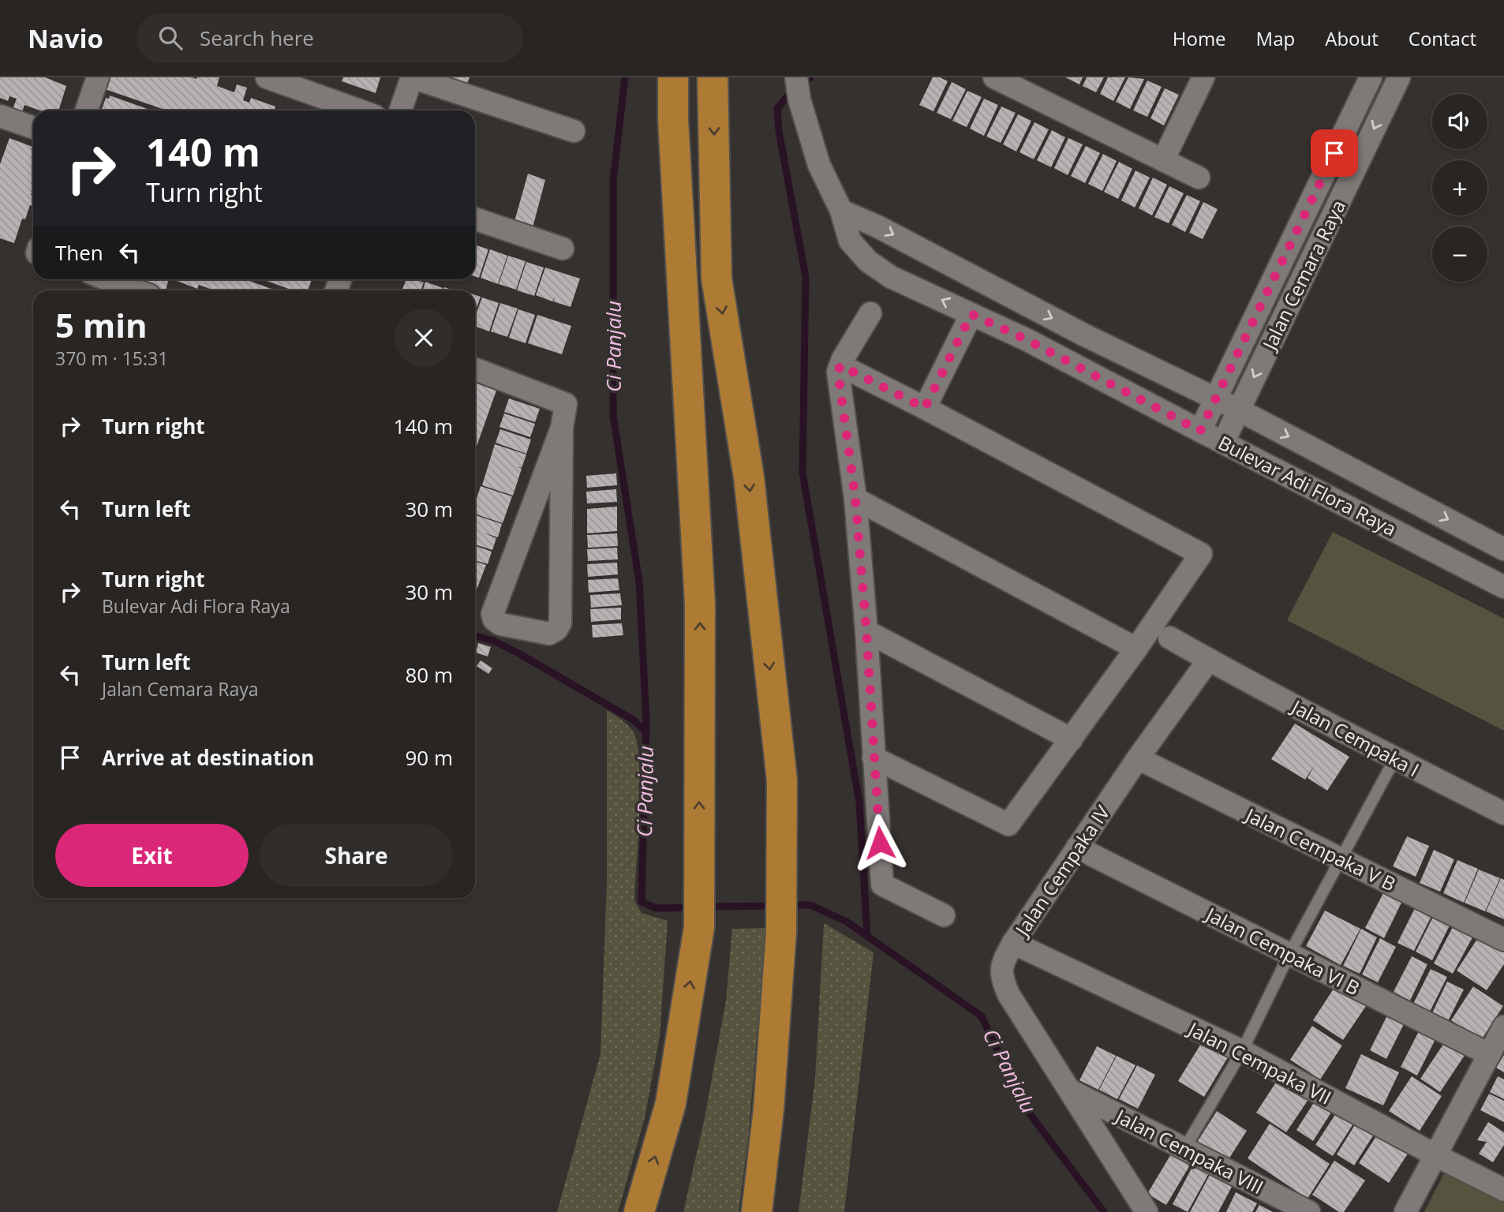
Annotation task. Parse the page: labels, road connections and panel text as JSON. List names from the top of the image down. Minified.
{"streets":{"street":["Jalan Cemara Raya","Bulevar Adi Flora Raya","Jalan Cempaka I","Jalan Cempaka V B","Jalan Cempaka IV","Jalan Cempaka VI B","Jalan Cempaka VII","Jalan Cempaka VIII"]},"crossings":[["Jalan Cemara Raya","Bulevar Adi Flora Raya"],["Jalan Cempaka I","Jalan Cempaka IV"],["Jalan Cempaka V B","Jalan Cempaka IV"],["Jalan Cempaka IV","Jalan Cempaka VI B"],["Jalan Cempaka IV","Jalan Cempaka VII"],["Jalan Cempaka IV","Jalan Cempaka VIII"]],"water":["Ci Panjalu"],"page":{"header":"Navio","search":"Search here","nav":["Home","Map","About","Contact"],"map_buttons":["+","−"],"turn":["140 m","Turn right"],"then":"Then","heading":["5 min","370 m · 15:31"],"list":[{"name":"Turn right","value":"140 m"},{"name":"Turn left","value":"30 m"},{"name":"Turn right","note":"Bulevar Adi Flora Raya","value":"30 m"},{"name":"Turn left","note":"Jalan Cemara Raya","value":"80 m"},{"name":"Arrive at destination","value":"90 m"}],"buttons":["Exit","Share"]}}
